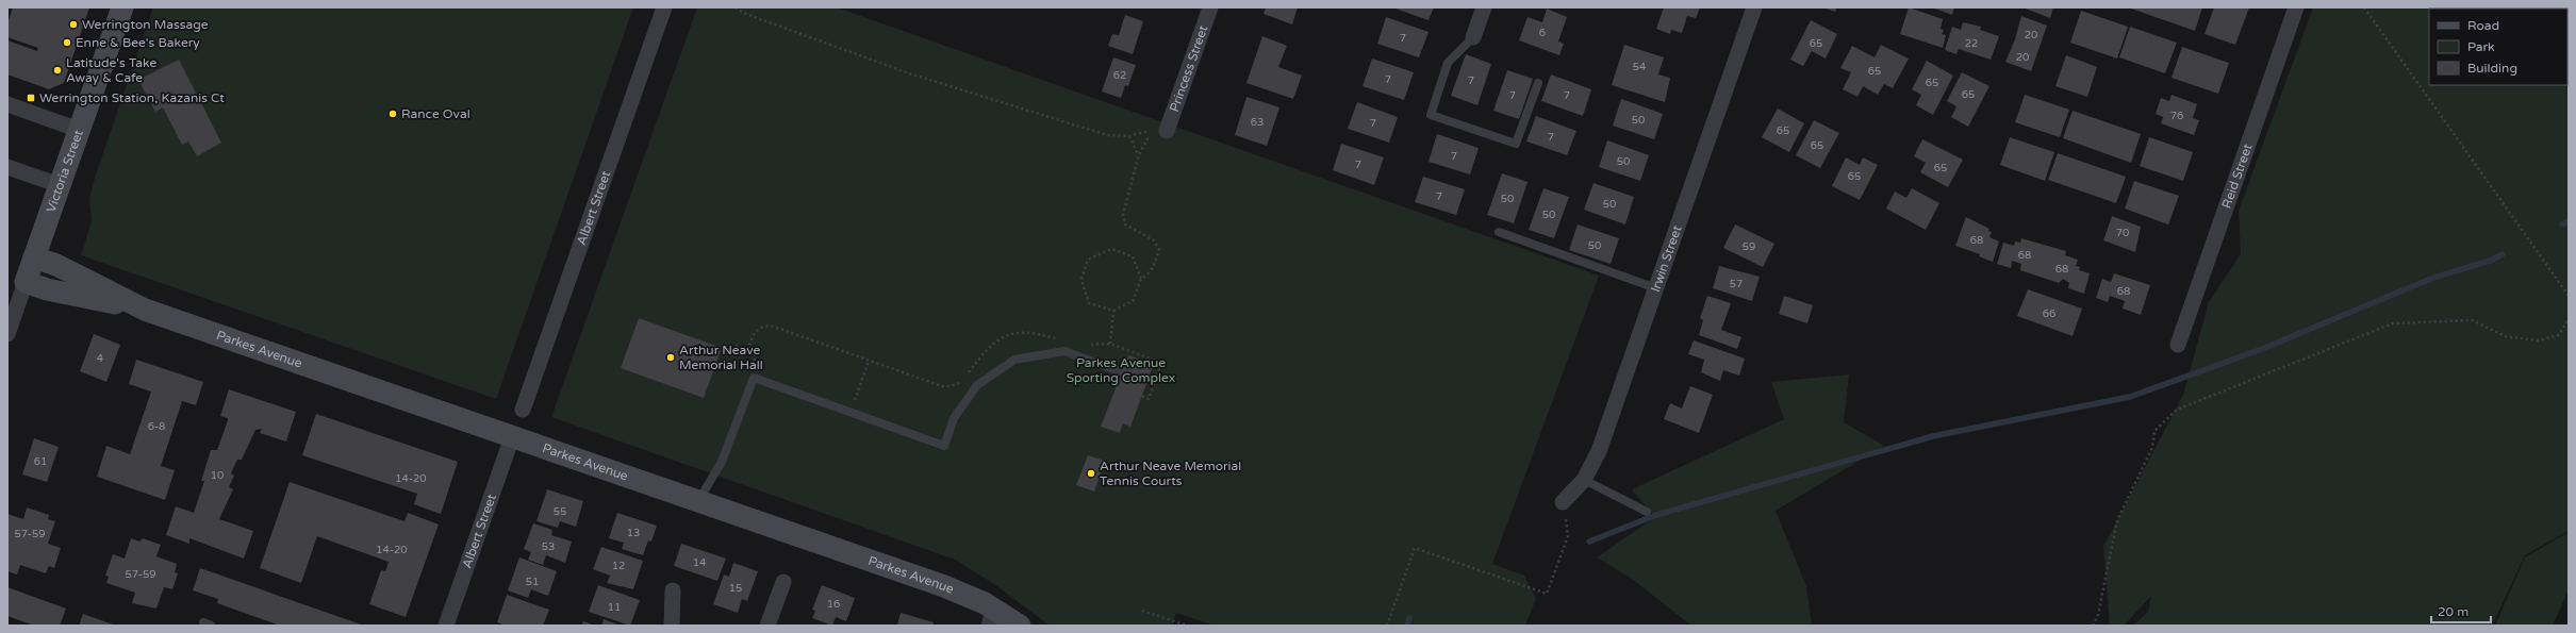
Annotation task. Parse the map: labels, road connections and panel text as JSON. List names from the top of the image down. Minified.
{"streets":{"street":["Princess Street","Victoria Street","Reid Street","Albert Street","Irwin Street","Parkes Avenue"]},"crossings":[["Victoria Street","Parkes Avenue"],["Albert Street","Parkes Avenue"]],"parks":["Parkes Avenue Sporting Complex"],"places":{"other":["Werrington Massage","Enne & Bee's Bakery","Latitude's Take Away & Cafe","Rance Oval","Arthur Neave Memorial Hall","Arthur Neave Memorial Tennis Courts"],"transit":["Werrington Station, Kazanis Ct"]},"house_numbers":["6","20","7","65","22","20","54","65","62","7","7","65","65","7","7","76","50","63","7","65","7","65","7","50","7","65","65","7","50","50","50","70","68","50","59","68","68","57","68","66","4","6-8","61","10","14-20","55","13","57-59","53","14-20","14","12","57-59","51","15","16","11"],"legend":["Road","Park","Building"],"scale_bar":"20 m"}
